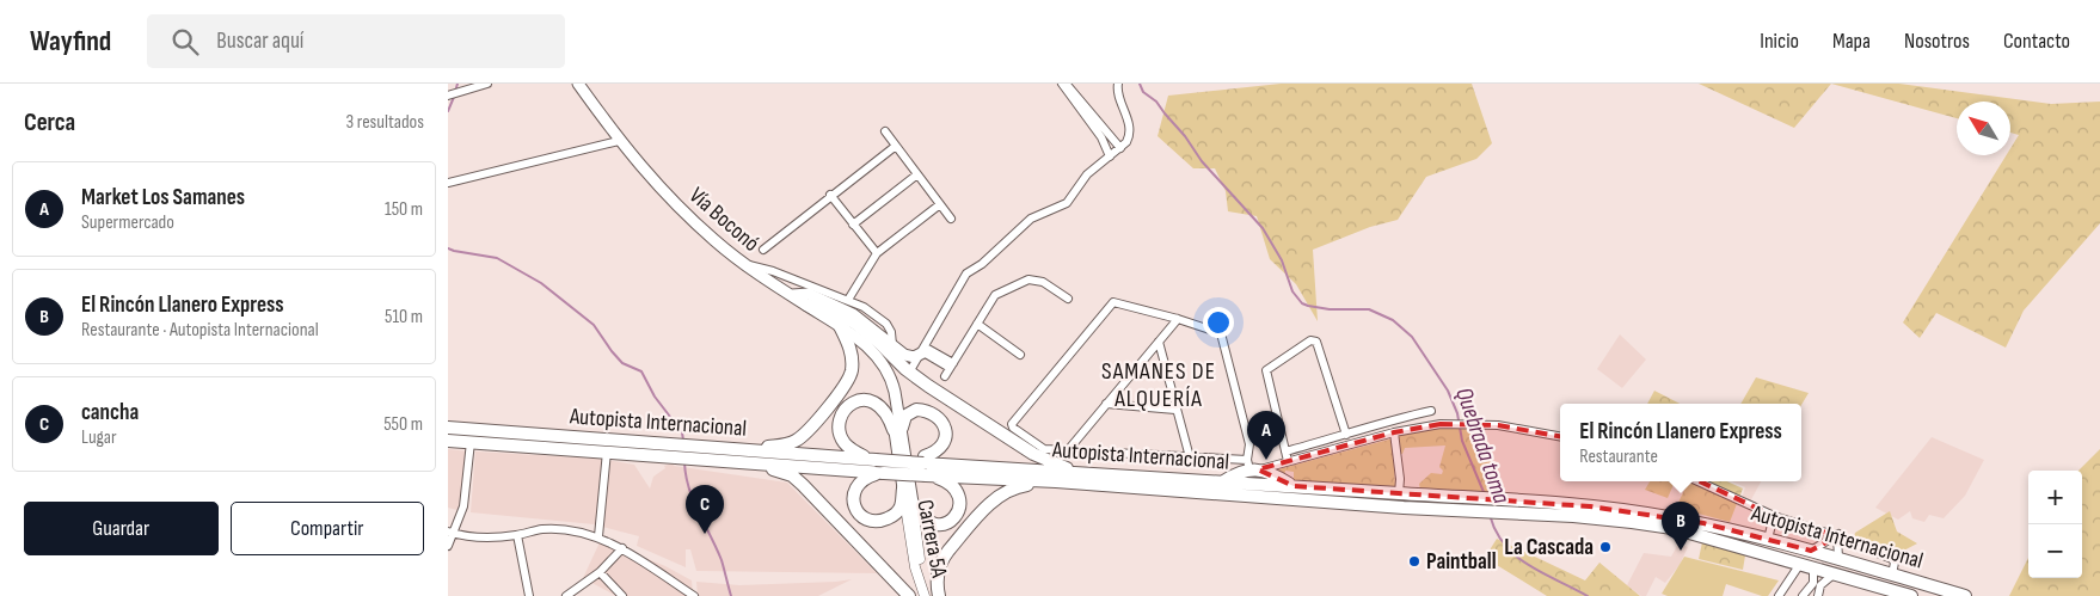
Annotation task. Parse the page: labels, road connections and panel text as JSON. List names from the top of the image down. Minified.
{"streets":{"highway":["Autopista Internacional"],"main road":["Vía Boconó"],"street":["Carrera 5A"]},"crossings":[["Vía Boconó","Carrera 5A"]],"districts":["SAMANES DE ALQUERÍA"],"water":["Quebrada toma"],"places":["La Cascada","Paintball"],"north":"top left","page":{"header":"Wayfind","search":"Buscar aquí","nav":["Inicio","Mapa","Nosotros","Contacto"],"heading":["Cerca","3 resultados"],"list":[{"mark":"A","name":"Market Los Samanes","note":"Supermercado","value":"150 m"},{"mark":"B","name":"El Rincón Llanero Express","note":"Restaurante · Autopista Internacional","value":"510 m"},{"mark":"C","name":"cancha","note":"Lugar","value":"550 m"}],"popup":["El Rincón Llanero Express","Restaurante"],"pins":["A","C","B"],"map_buttons":["+","−"],"buttons":["Guardar","Compartir"]}}
